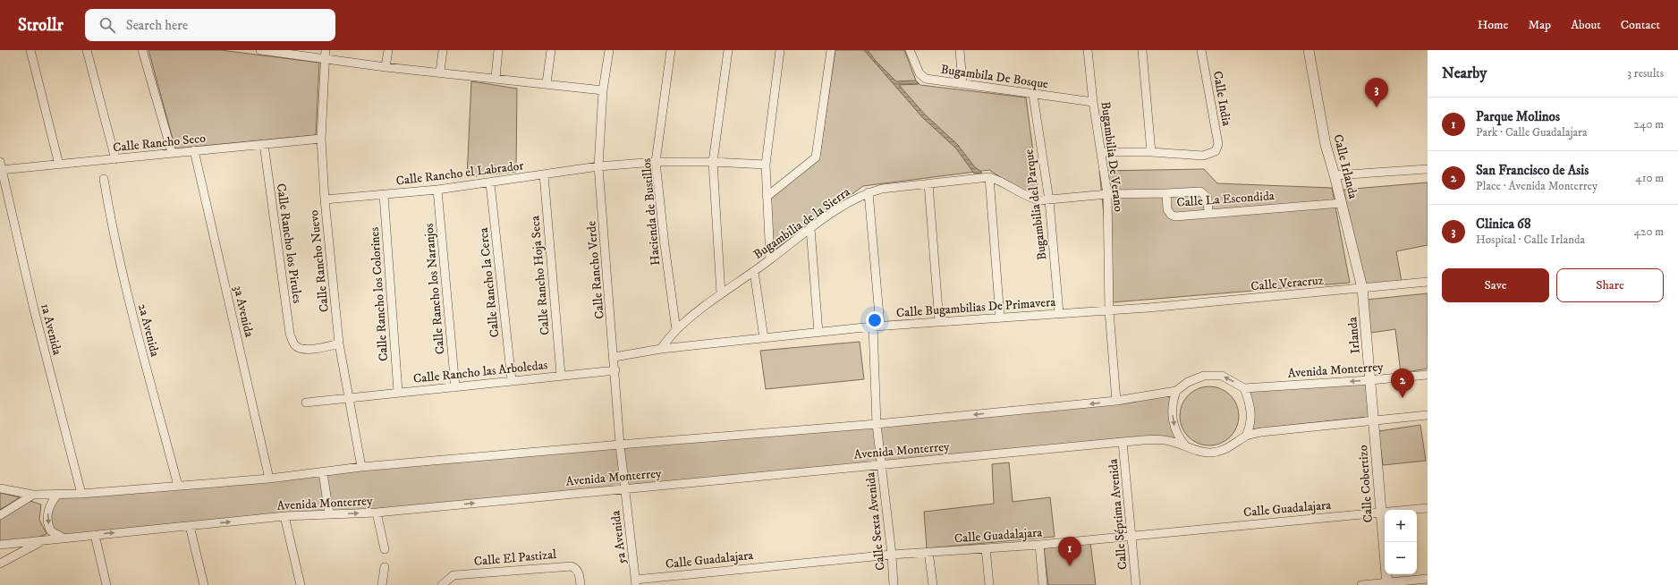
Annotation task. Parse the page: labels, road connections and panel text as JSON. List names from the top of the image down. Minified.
{"streets":{"street":["Bugambila De Bosque","Calle India","Calle Rancho Seco","Bugambilia De Verano","Calle Irlanda","Calle Rancho el Labrador","Calle La Escondida","Bugambilia del Parque","Hacienda de Bustillos","Bugambilia de la Sierra","Calle Rancho los Pirules","Calle Rancho Nuevo","Calle Rancho Verde","Calle Rancho Hoja Seca","Calle Rancho la Cerca","Calle Veracruz","Calle Rancho los Naranjos","Calle Rancho los Colorines","Calle Bugambilias De Primavera","3a Avenida","1a Avenida","2a Avenida","Irlanda","Avenida Monterrey","Calle Rancho las Arboledas","Calle Cobertizo","Calle Guadalajara","Calle Séptima Avenida","Calle Sexta Avenida","5a Avenida","Calle El Pastizal"]},"crossings":[["Bugambila De Bosque","Bugambilia De Verano"],["Bugambila De Bosque","Bugambilia del Parque"],["Calle Rancho Seco","Calle Rancho los Pirules"],["Calle Rancho Seco","Calle Rancho Nuevo"],["Calle Rancho Seco","3a Avenida"],["Calle Rancho Seco","1a Avenida"],["Bugambilia De Verano","Calle La Escondida"],["Bugambilia De Verano","Bugambilia de la Sierra"],["Bugambilia De Verano","Calle Bugambilias De Primavera"],["Calle Irlanda","Calle La Escondida"],["Calle Irlanda","Calle Veracruz"],["Calle Irlanda","Irlanda"],["Calle Rancho el Labrador","Hacienda de Bustillos"],["Calle Rancho el Labrador","Calle Rancho Nuevo"],["Calle Rancho el Labrador","Calle Rancho Verde"],["Calle Rancho el Labrador","Calle Rancho Hoja Seca"],["Calle Rancho el Labrador","Calle Rancho la Cerca"],["Calle Rancho el Labrador","Calle Rancho los Naranjos"],["Calle Rancho el Labrador","Calle Rancho los Colorines"],["Calle La Escondida","Bugambilia de la Sierra"],["Bugambilia del Parque","Bugambilia de la Sierra"],["Bugambilia del Parque","Calle Bugambilias De Primavera"],["Hacienda de Bustillos","Bugambilia de la Sierra"],["Bugambilia de la Sierra","Calle Bugambilias De Primavera"],["Bugambilia de la Sierra","Calle Sexta Avenida"],["Calle Rancho los Pirules","Calle Rancho Nuevo"],["Calle Rancho Nuevo","Calle Rancho las Arboledas"],["Calle Rancho Verde","Calle Bugambilias De Primavera"],["Calle Rancho Verde","Avenida Monterrey"],["Calle Rancho Verde","Calle Rancho las Arboledas"],["Calle Rancho Verde","5a Avenida"],["Calle Rancho Hoja Seca","Calle Rancho las Arboledas"],["Calle Rancho la Cerca","Calle Rancho las Arboledas"],["Calle Veracruz","Calle Bugambilias De Primavera"],["Calle Veracruz","Irlanda"],["Calle Rancho los Naranjos","Calle Rancho las Arboledas"],["Calle Rancho los Colorines","Calle Rancho las Arboledas"],["Calle Bugambilias De Primavera","Calle Sexta Avenida"],["Irlanda","Avenida Monterrey"],["Irlanda","Calle Cobertizo"],["Avenida Monterrey","Calle Cobertizo"],["Avenida Monterrey","Calle Séptima Avenida"],["Avenida Monterrey","Calle Sexta Avenida"],["Avenida Monterrey","5a Avenida"],["Calle Cobertizo","Calle Guadalajara"],["Calle Guadalajara","Calle Séptima Avenida"],["Calle Guadalajara","Calle Sexta Avenida"],["Calle Guadalajara","5a Avenida"]],"page":{"header":"Strollr","search":"Search here","nav":["Home","Map","About","Contact"],"heading":["Nearby","3 results"],"pins":["3","2","1"],"list":[{"mark":"1","name":"Parque Molinos","note":"Park · Calle Guadalajara","value":"240 m"},{"mark":"2","name":"San Francisco de Asis","note":"Place · Avenida Monterrey","value":"410 m"},{"mark":"3","name":"Clinica 68","note":"Hospital · Calle Irlanda","value":"420 m"}],"buttons":["Save","Share"],"map_buttons":["+","−"]}}
